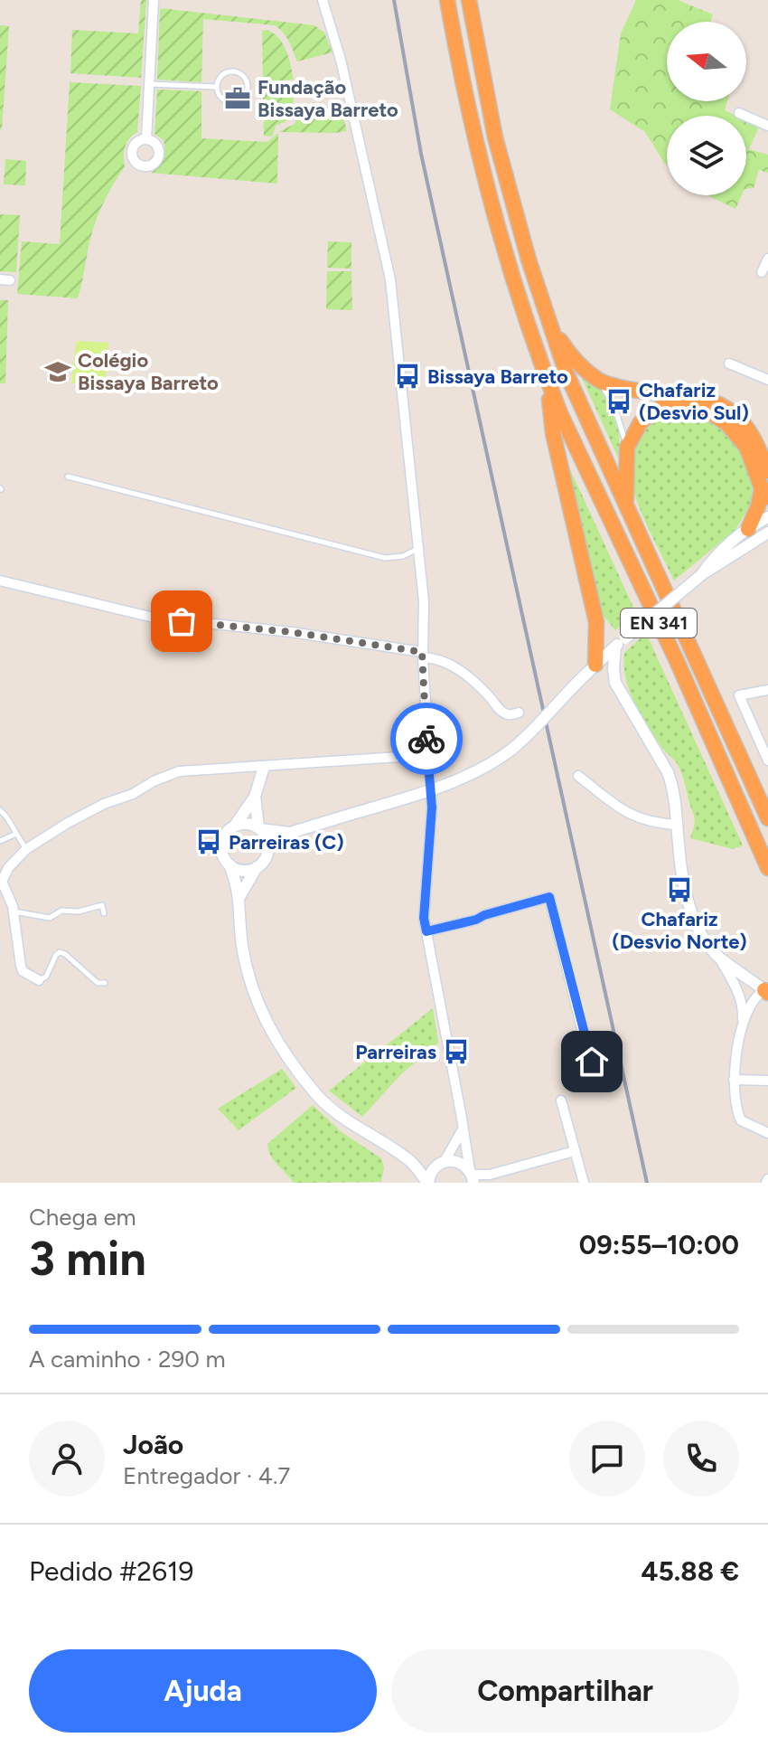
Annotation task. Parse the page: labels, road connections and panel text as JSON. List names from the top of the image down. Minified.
{"streets":{"highway":["EN 341"]},"places":{"office":["Fundação Bissaya Barreto"],"school or university":["Colégio Bissaya Barreto"],"bus stop":["Bissaya Barreto","Chafariz (Desvio Sul)","Parreiras (C)","Chafariz (Desvio Norte)","Parreiras"]},"north":"left","page":{"heading":["3 min","Chega em","09:55–10:00"],"panel":["João","Entregador · 4.7","Pedido #2619","45.88 €"],"bar":"A caminho · 290 m","buttons":["Ajuda","Compartilhar"]}}
